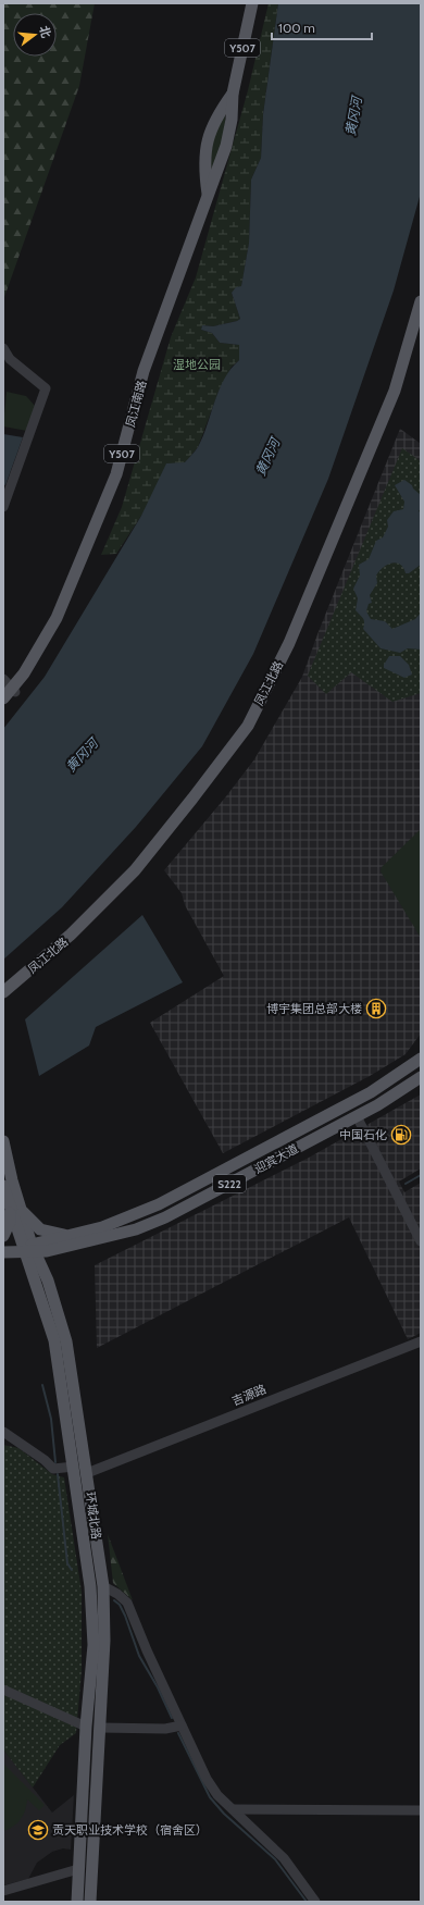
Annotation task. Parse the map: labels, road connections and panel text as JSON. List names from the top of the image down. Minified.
{"streets":{"main road":["Y507","凤江南路","凤江北路","迎宾大道","S222","环城北路"],"street":["吉源路"]},"crossings":[["迎宾大道","S222"],["迎宾大道","环城北路"],["S222","环城北路"],["吉源路","环城北路"]],"water":["黄冈河"],"parks":["湿地公园"],"places":{"building":["博宇集团总部大楼"],"fuel station":["中国石化"],"school or university":["贡天职业技术学校（宿舍区）"]},"scale_bar":"100 m","north":"right"}
